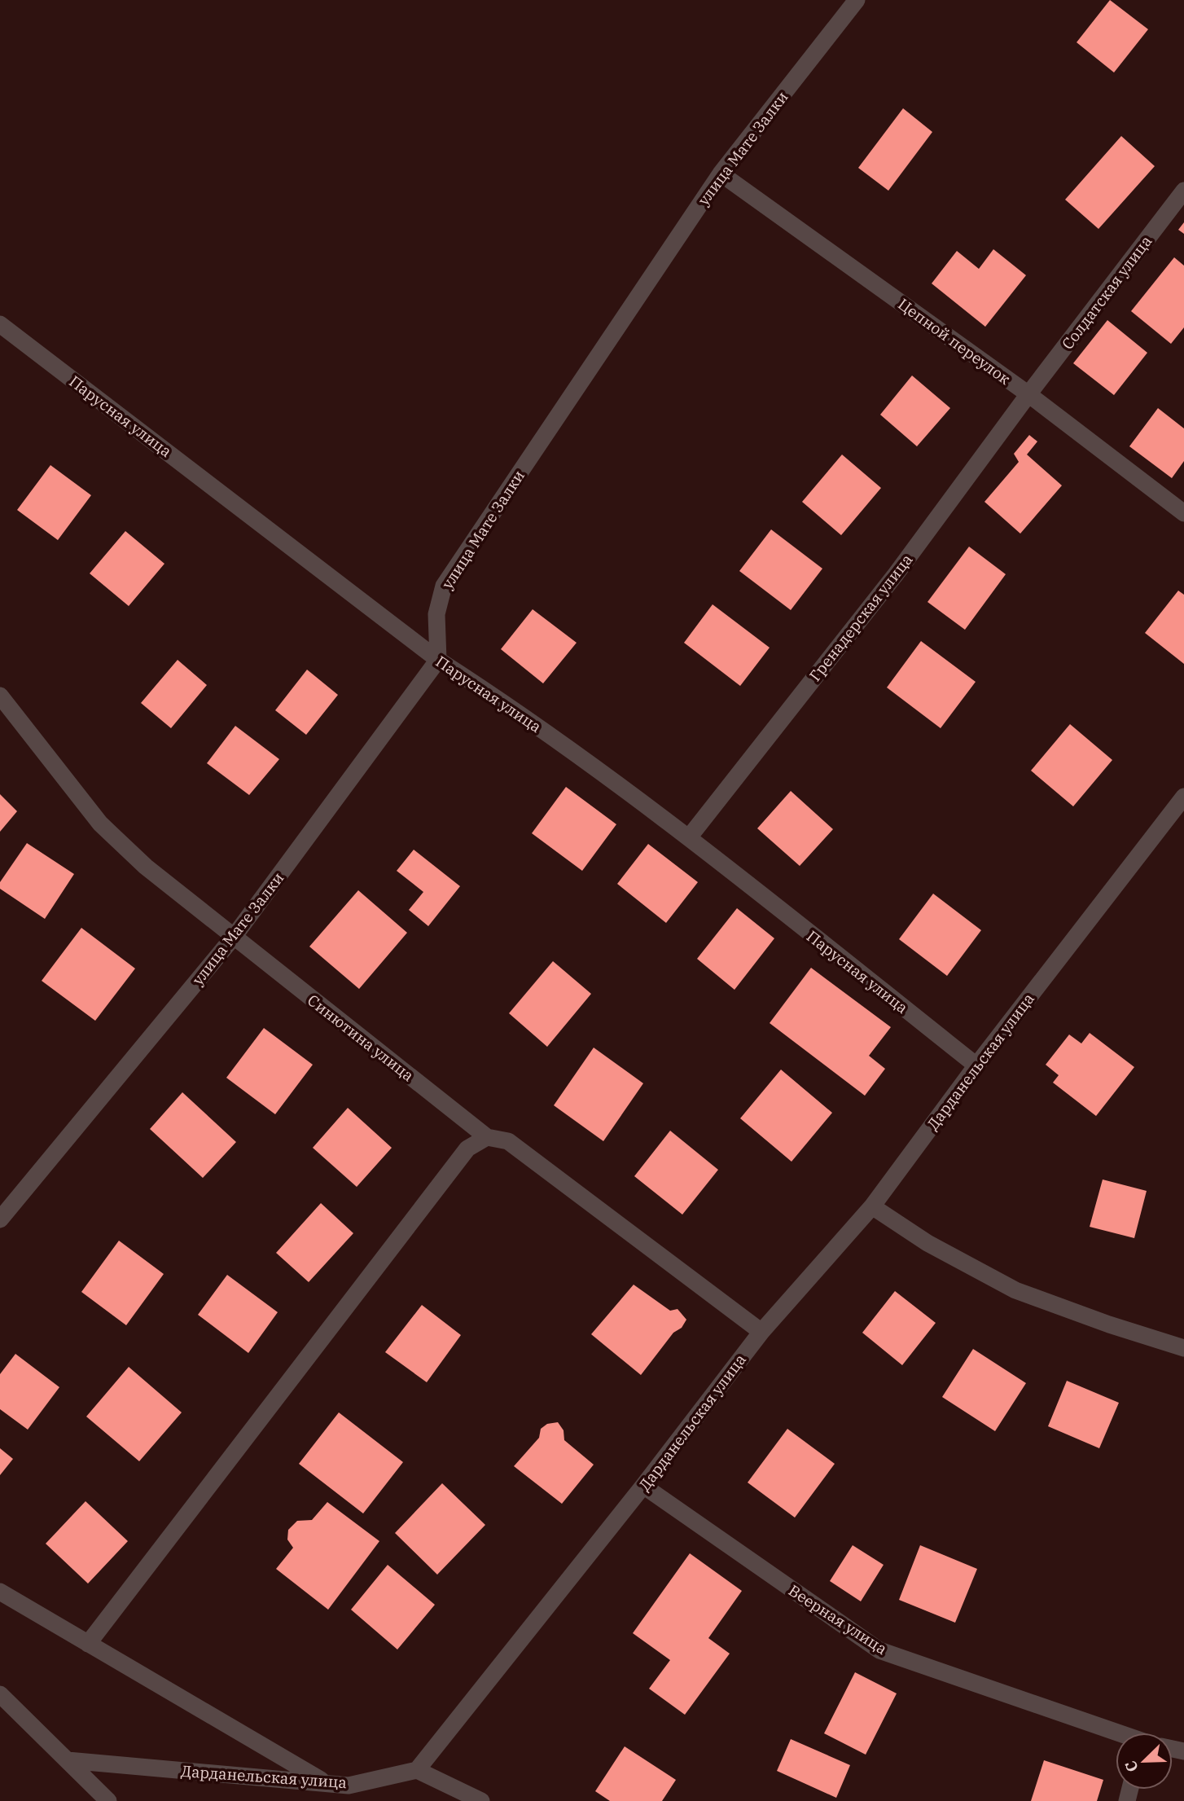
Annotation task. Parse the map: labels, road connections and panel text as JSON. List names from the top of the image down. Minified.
{"streets":{"street":["улица Мате Залки","Солдатская улица","Цепной переулок","Парусная улица","Гренадерская улица","Синютина улица","Дарданельская улица","Веерная улица"]},"crossings":[["улица Мате Залки","Цепной переулок"],["улица Мате Залки","Парусная улица"],["улица Мате Залки","Синютина улица"],["Солдатская улица","Цепной переулок"],["Солдатская улица","Гренадерская улица"],["Цепной переулок","Гренадерская улица"],["Парусная улица","Гренадерская улица"],["Парусная улица","Дарданельская улица"],["Синютина улица","Дарданельская улица"],["Дарданельская улица","Веерная улица"]],"north":"bottom left"}
